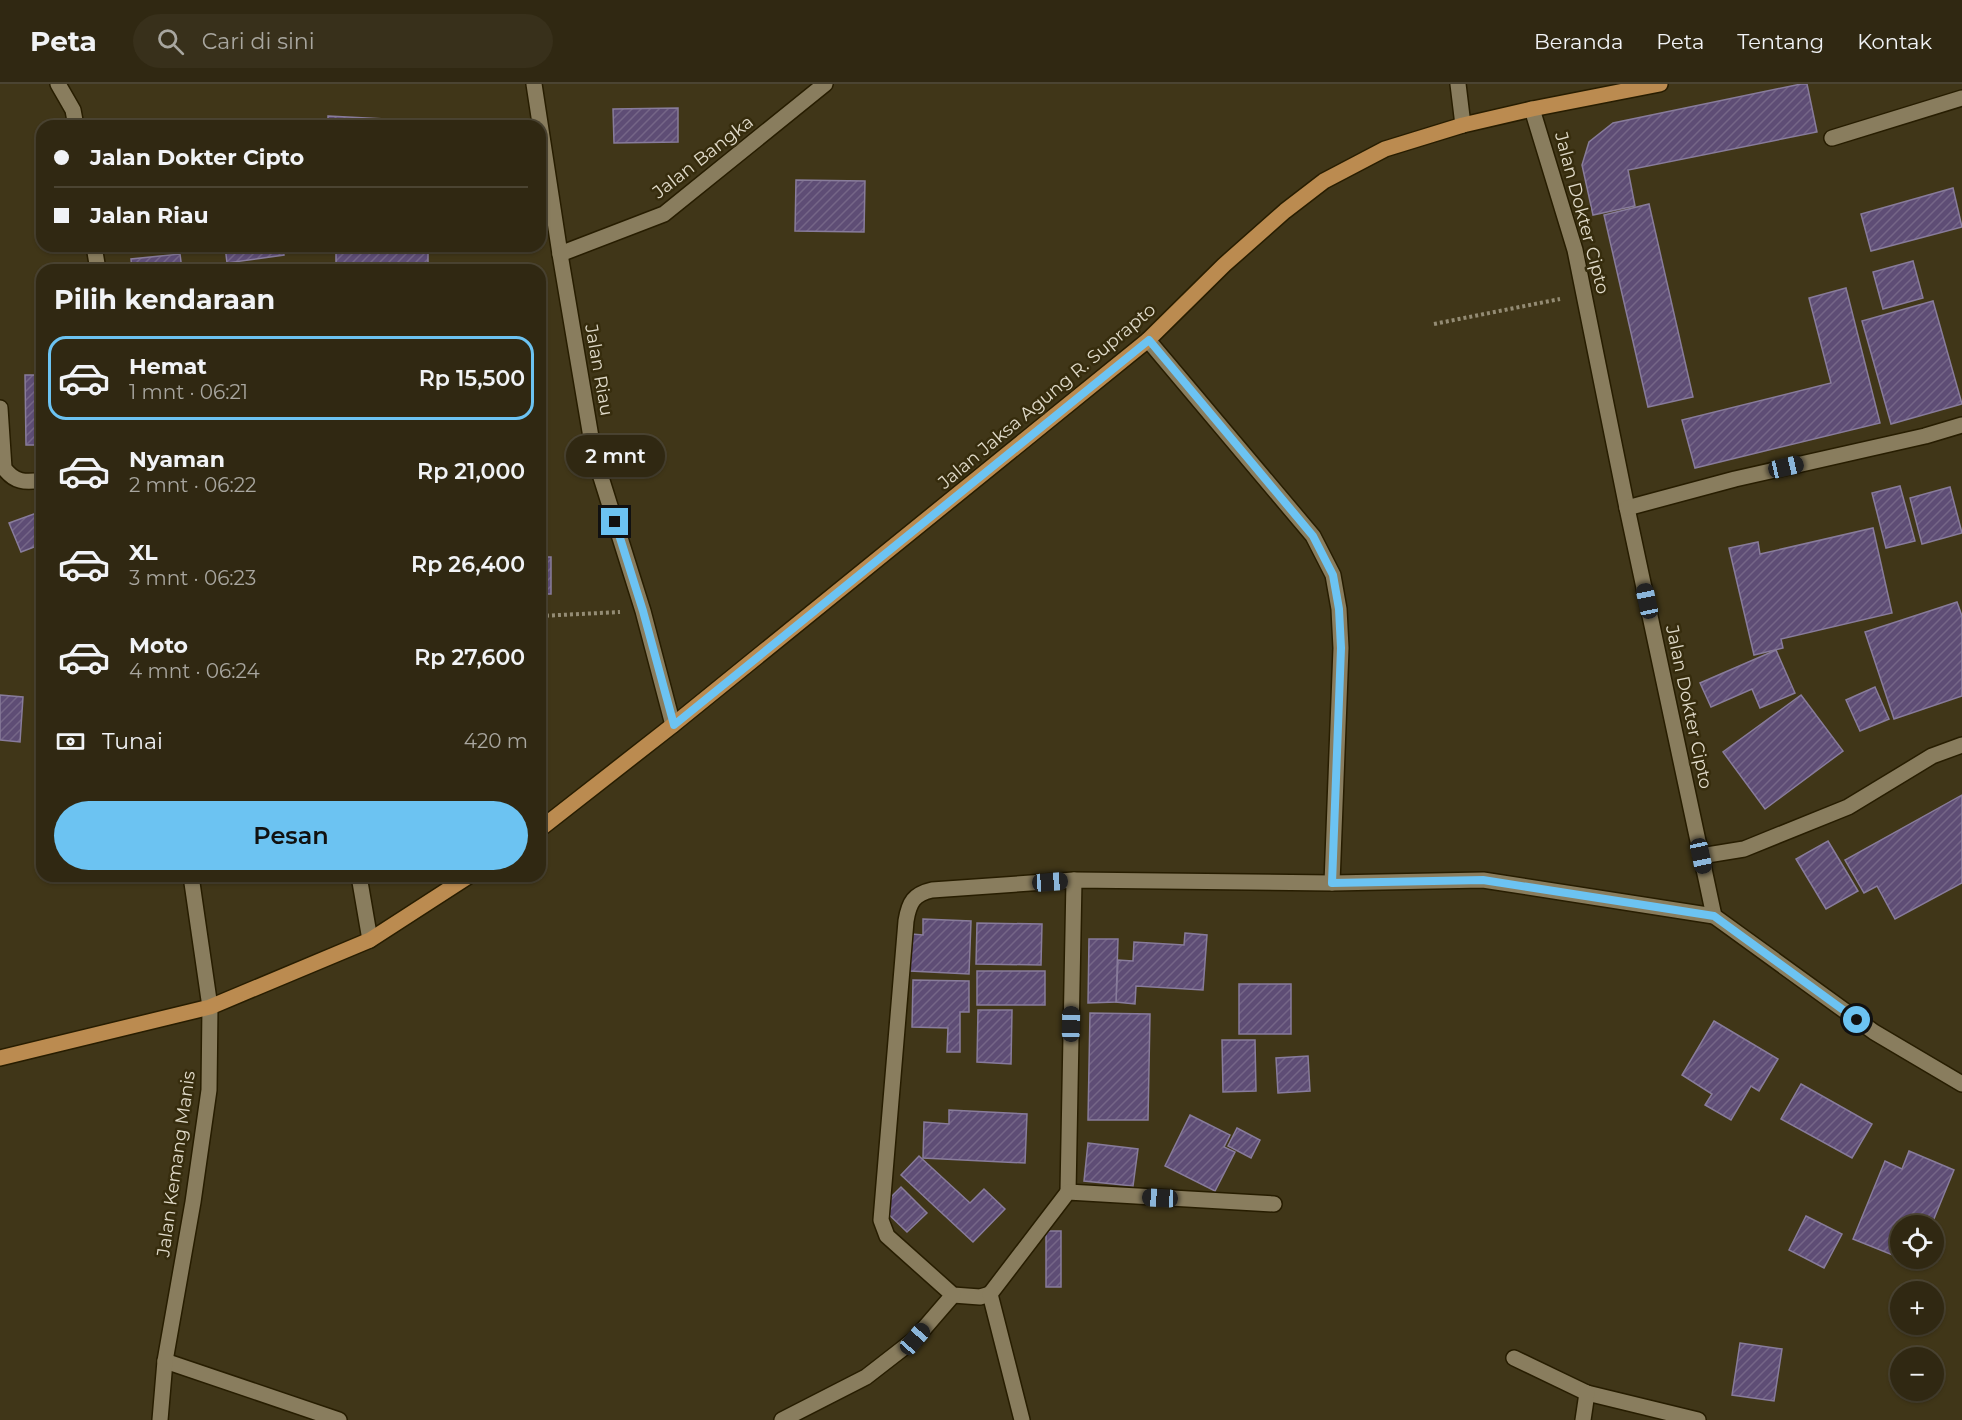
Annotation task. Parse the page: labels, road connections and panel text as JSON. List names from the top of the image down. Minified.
{"streets":{"main road":["Jalan Jaksa Agung R. Suprapto"],"street":["Jalan Bangka","Jalan Dokter Cipto","Jalan Riau","Jalan Kemang Manis"]},"crossings":[["Jalan Bangka","Jalan Riau"],["Jalan Dokter Cipto","Jalan Jaksa Agung R. Suprapto"],["Jalan Riau","Jalan Jaksa Agung R. Suprapto"]],"page":{"header":"Peta","search":"Cari di sini","nav":["Beranda","Peta","Tentang","Kontak"],"banner":["Jalan Dokter Cipto","Jalan Riau"],"heading":"Pilih kendaraan","list":[{"name":"Hemat","note":"1 mnt · 06:21","value":"Rp 15,500"},{"name":"Nyaman","note":"2 mnt · 06:22","value":"Rp 21,000"},{"name":"XL","note":"3 mnt · 06:23","value":"Rp 26,400"},{"name":"Moto","note":"4 mnt · 06:24","value":"Rp 27,600"}],"bubble":"2 mnt","pay":["Tunai","420 m"],"buttons":"Pesan","map_buttons":["+","−"]}}
